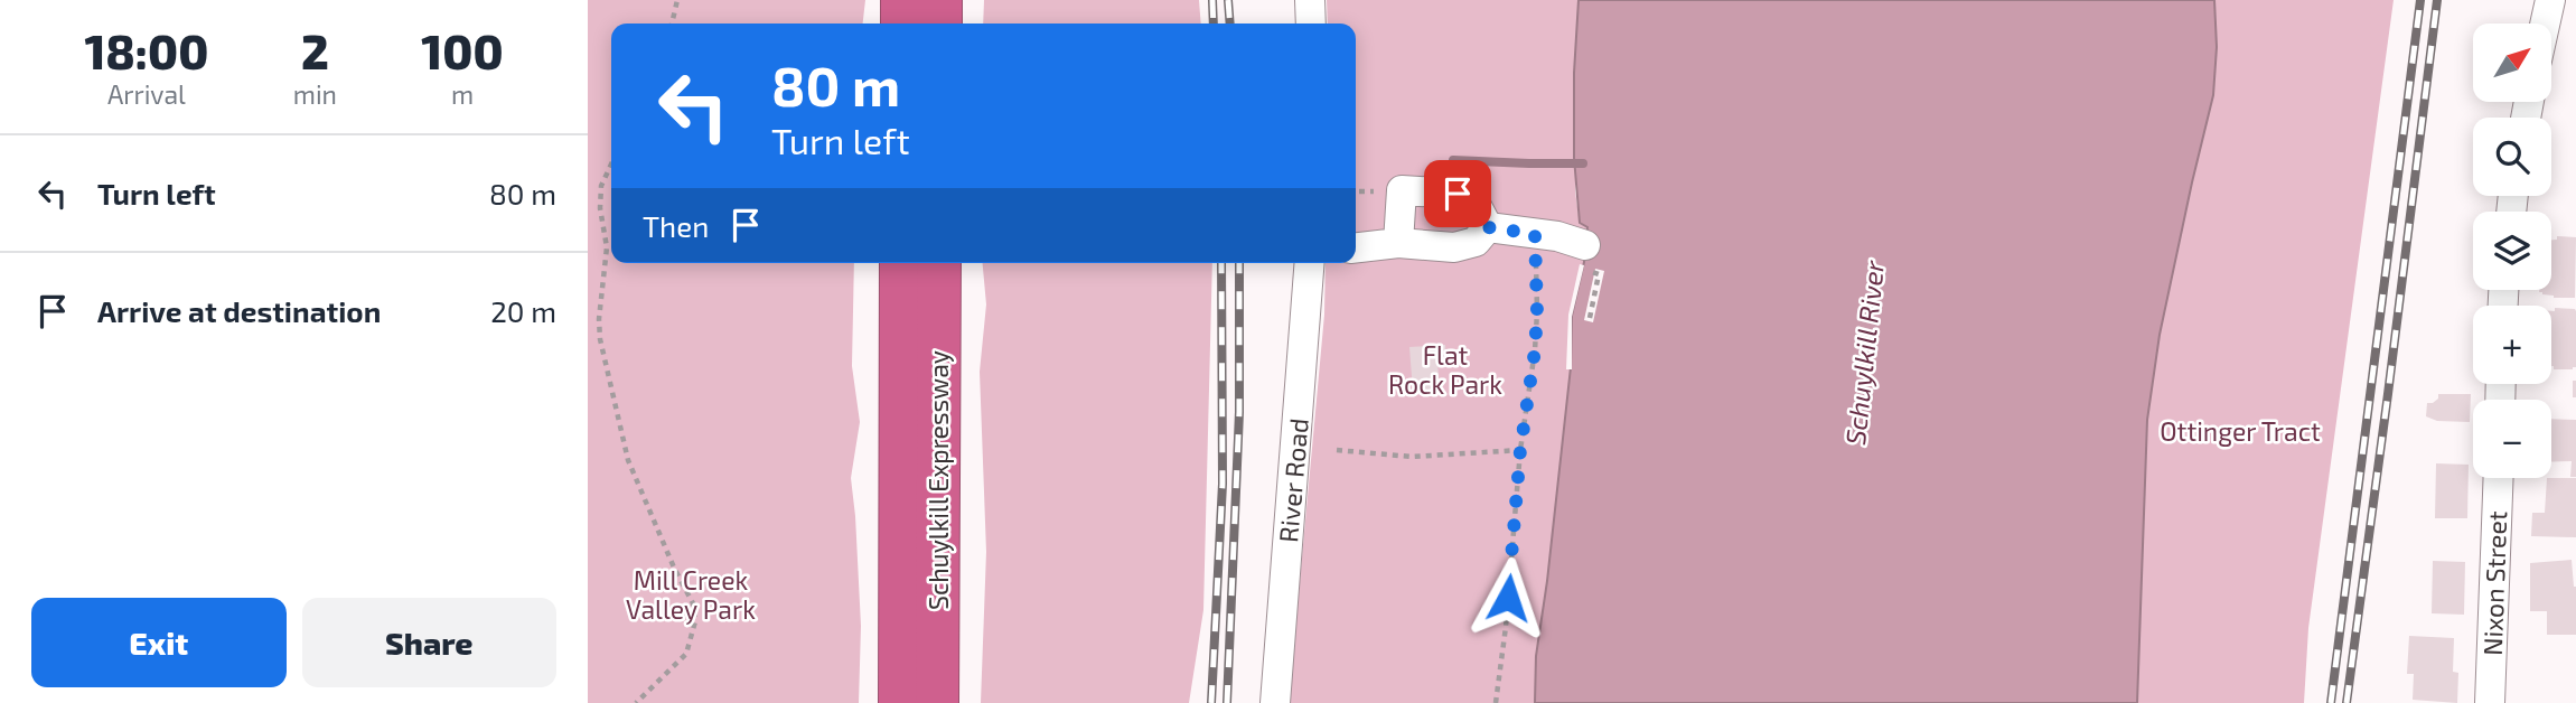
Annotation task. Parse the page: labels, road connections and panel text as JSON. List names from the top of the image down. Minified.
{"streets":{"highway":["Schuylkill Expressway"],"street":["River Road","Nixon Street"]},"water":["Schuylkill River"],"parks":["Flat Rock Park","Ottinger Tract","Mill Creek Valley Park"],"north":"top right","page":{"eta":["18:00","Arrival","2","min","100","m"],"map_buttons":["+","−"],"turn":["80 m","Turn left"],"list":[{"name":"Turn left","value":"80 m"},{"name":"Arrive at destination","value":"20 m"}],"then":"Then","buttons":["Exit","Share"]}}
